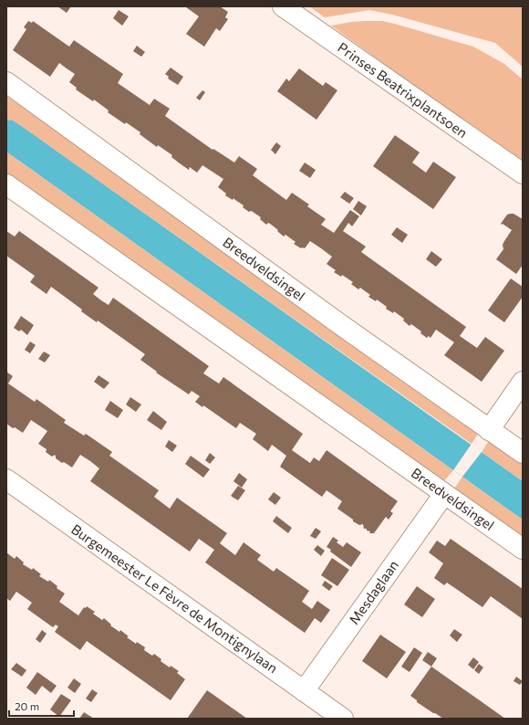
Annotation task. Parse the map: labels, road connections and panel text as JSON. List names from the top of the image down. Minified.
{"streets":{"street":["Prinses Beatrixplantsoen","Breedveldsingel","Mesdaglaan","Burgemeester Le Fèvre de Montignylaan"]},"crossings":[["Breedveldsingel","Mesdaglaan"],["Mesdaglaan","Burgemeester Le Fèvre de Montignylaan"]],"scale_bar":"20 m"}
